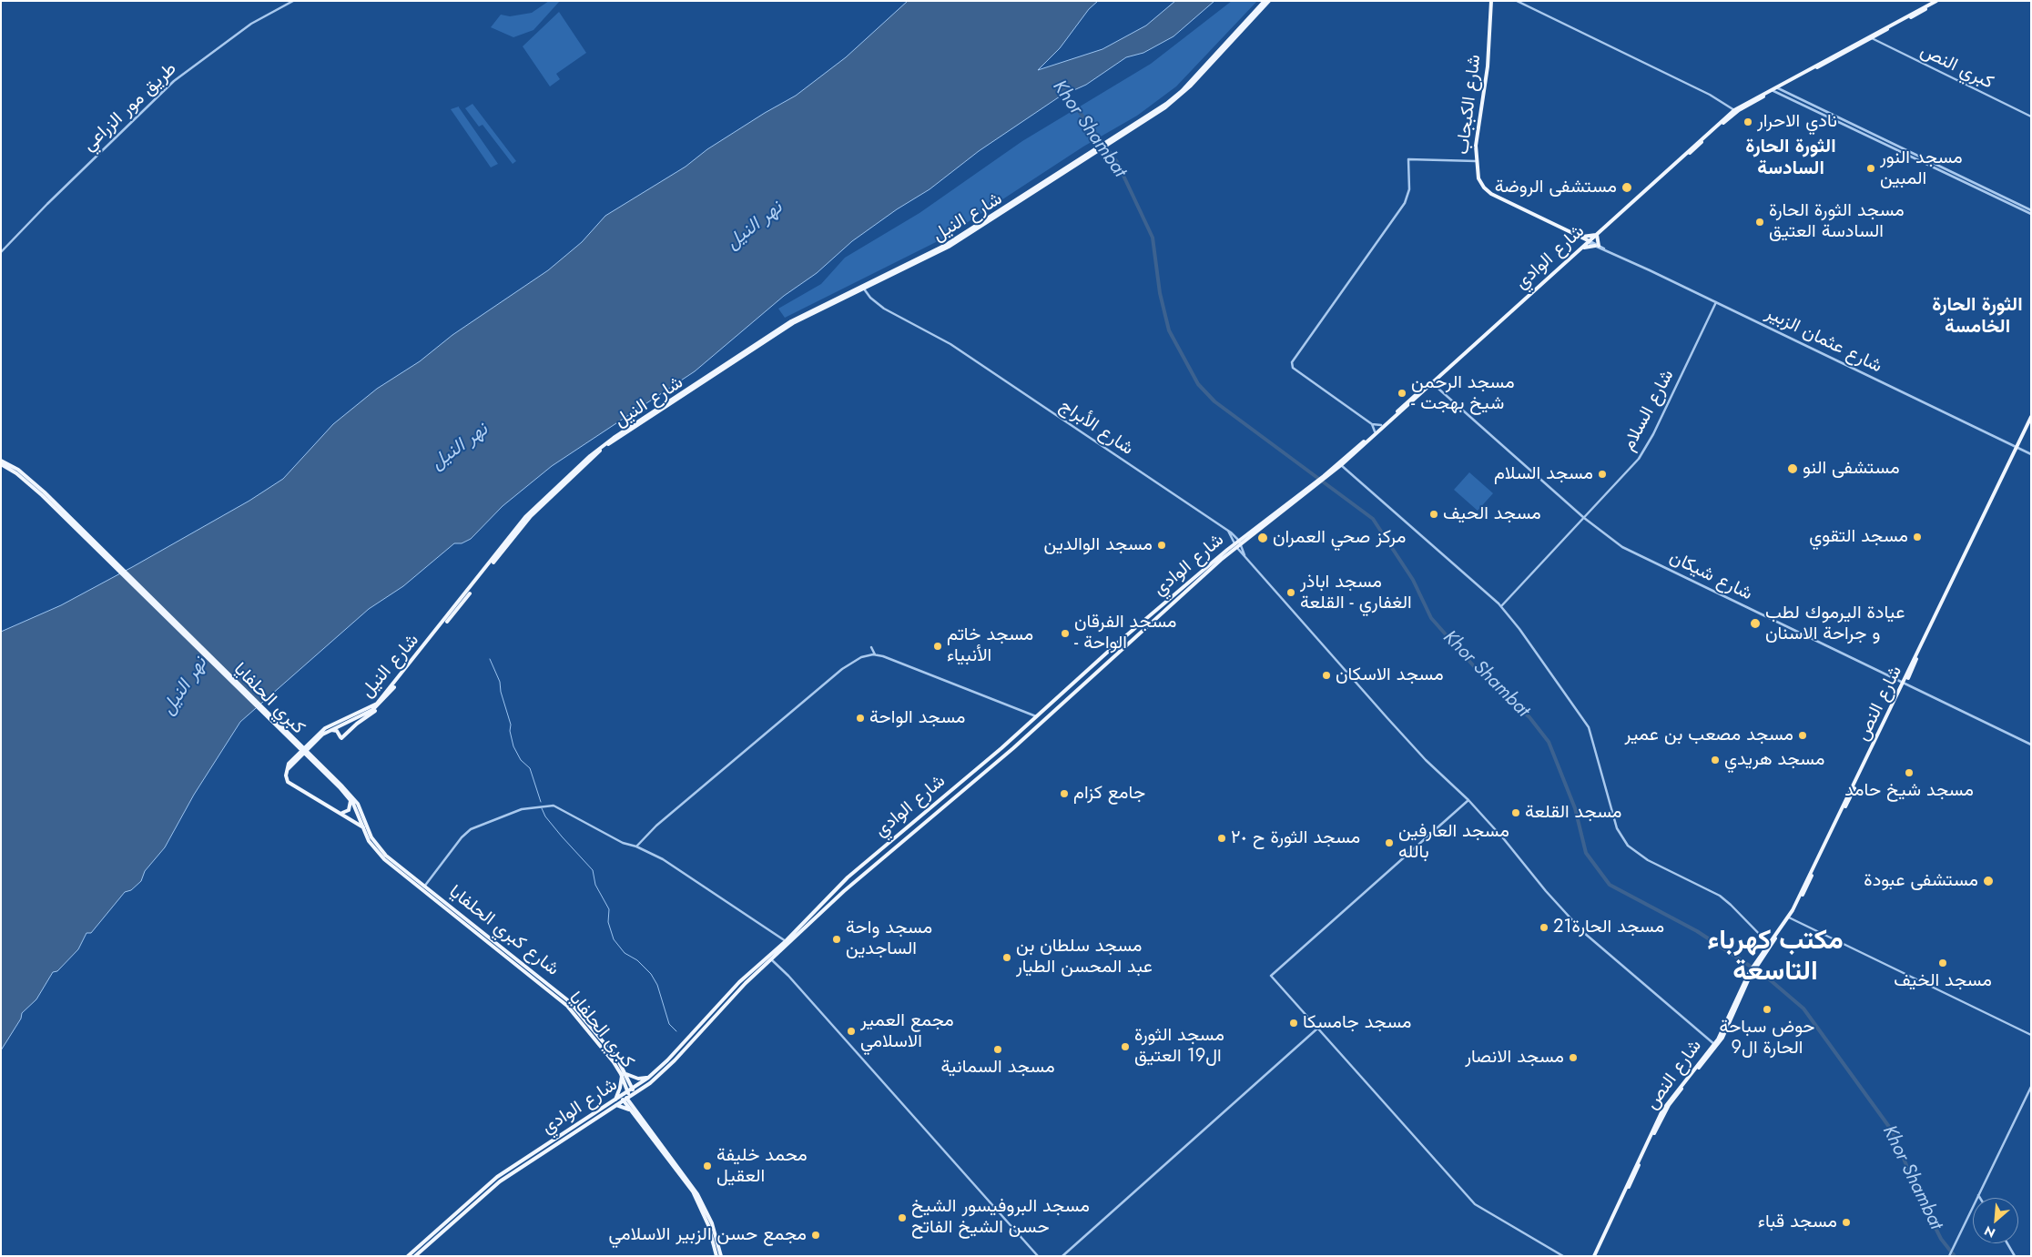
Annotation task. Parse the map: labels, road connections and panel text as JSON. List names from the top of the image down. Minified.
{"streets":{"main road":["شارع الكبجاب","شارع النيل","شارع الوادي","كبري الحلفايا","شارع النص","شارع كبري الحلفايا"],"street":["كبري النص","طريق مور الزراعي","شارع عثمان الزبير","شارع السلام","شارع الأبراج","شارع شيكان"]},"crossings":[["كبري النص","شارع الوادي"],["شارع النيل","شارع الأبراج"],["شارع الوادي","شارع عثمان الزبير"],["شارع الوادي","شارع الأبراج"],["شارع الوادي","شارع شيكان"],["شارع الوادي","كبري الحلفايا"],["شارع الوادي","شارع كبري الحلفايا"],["شارع عثمان الزبير","شارع السلام"],["شارع عثمان الزبير","شارع النص"],["شارع السلام","شارع شيكان"],["شارع شيكان","شارع النص"],["كبري الحلفايا","شارع كبري الحلفايا"]],"districts":["الثورة الحارة السادسة","الثورة الحارة الخامسة","مكتب كهرباء التاسعة"],"water":["Khor Shambat","نهر النيل"],"places":["نادي الاحرار","مسجد النور المبين","مستشفى الروضة","مسجد الثورة الحارة السادسة العتيق","مسجد الرحمن - شيخ بهجت","مستشفى النو","مسجد السلام","مسجد الحيف","مسجد التقوي","مركز صحي العمران","مسجد الوالدين","مسجد اباذر الغفاري - القلعة","عيادة اليرموك لطب و جراحة الاسنان","مسجد الفرقان - الواحة","مسجد خاتم الأنبياء","مسجد الاسكان","مسجد الواحة","مسجد مصعب بن عمير","مسجد هريدي","مسجد شيخ حامد","جامع كزام","مسجد القلعة","مسجد الثورة ح ٢٠","مسجد العارفين بالله","مستشفى عبودة","مسجد الحارة21","مسجد واحة الساجدين","مسجد سلطان بن عبد المحسن الطيار","مسجد الخيف","حوض سباحة الحارة ال9","مسجد جامسكا","مجمع العمير الاسلامي","مسجد الثورة ال19 العتيق","مسجد السمانية","مسجد الانصار","محمد خليفة العقيل","مسجد البروفيسور الشيخ حسن الشيخ الفاتح","مسجد قباء","مجمع حسن الزبير الاسلامي"],"north":"bottom left"}
